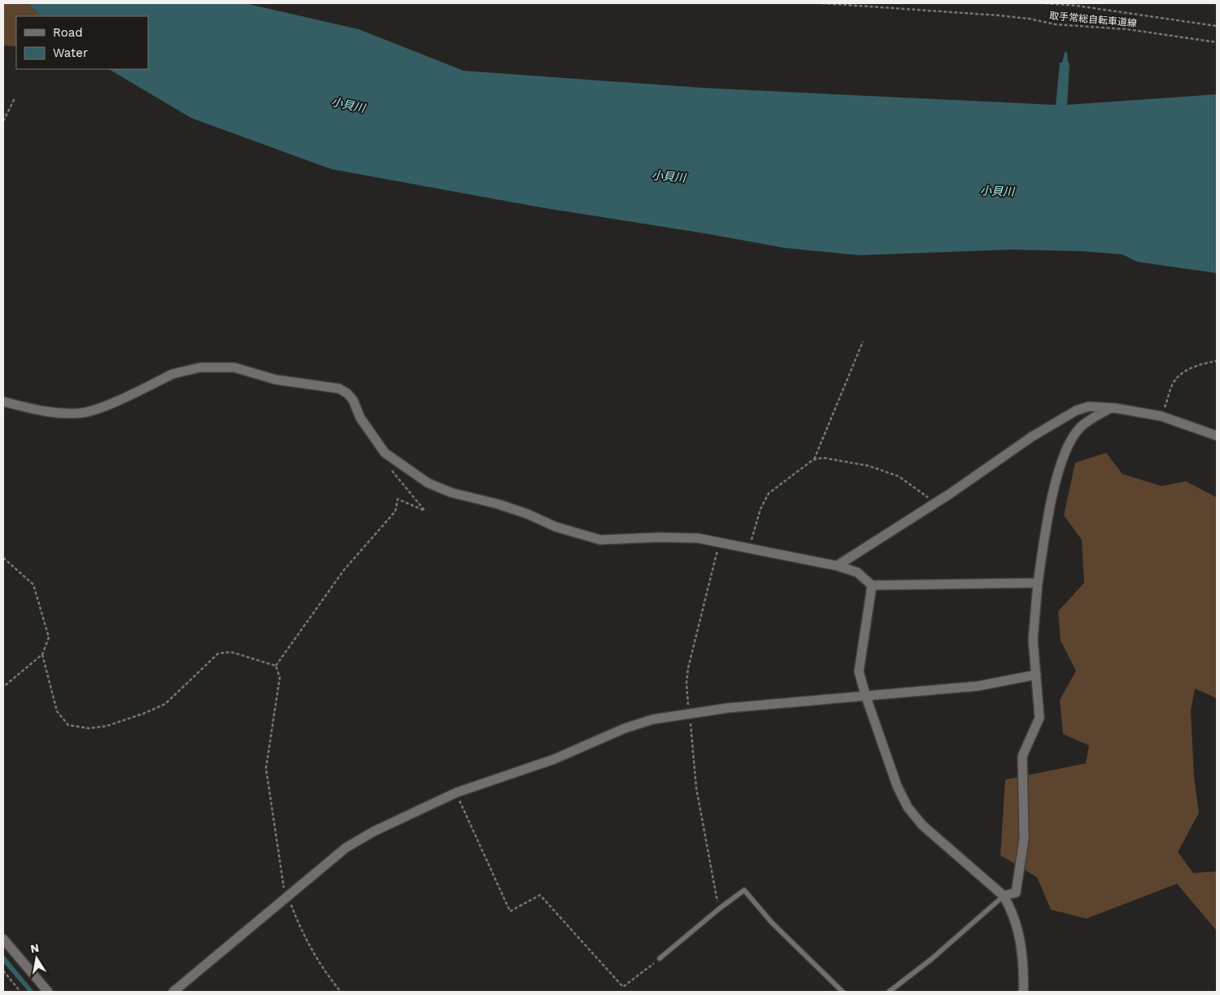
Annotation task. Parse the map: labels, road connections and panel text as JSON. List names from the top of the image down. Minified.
{"streets":{"path":["取手常総自転車道線"]},"water":["小貝川"],"legend":["Road","Water"],"north":"top"}
